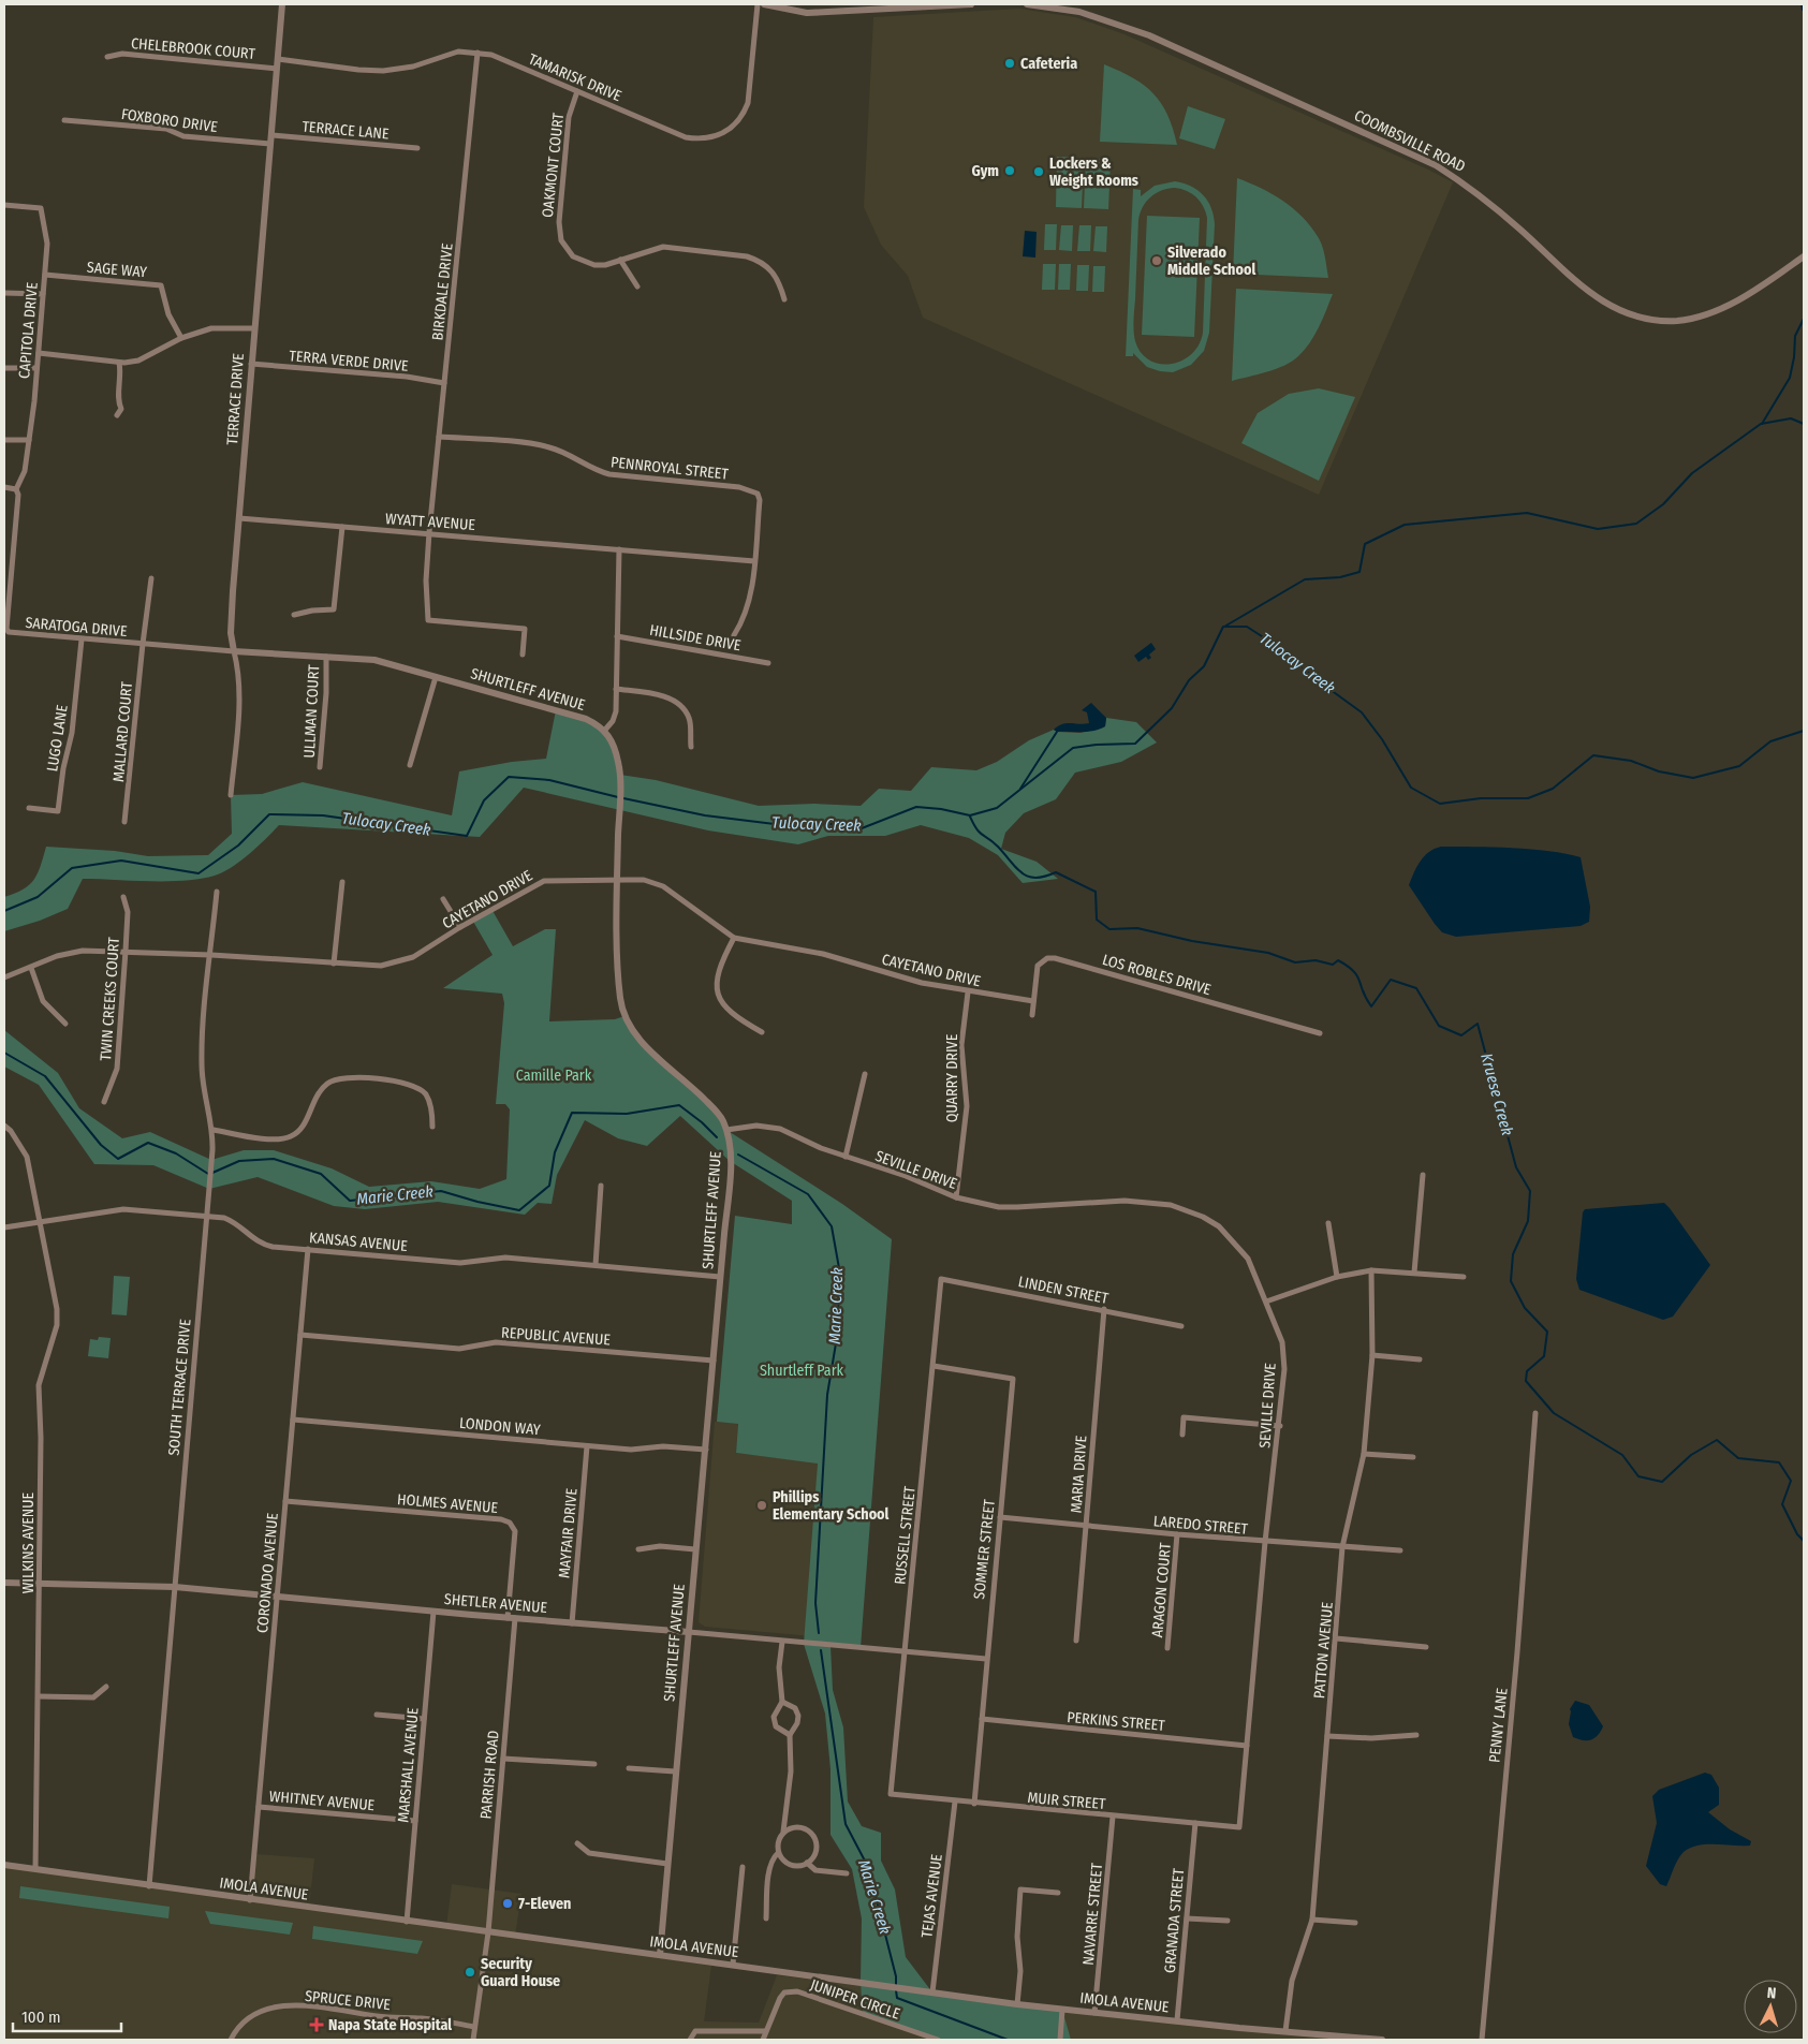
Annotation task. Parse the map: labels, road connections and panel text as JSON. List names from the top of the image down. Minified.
{"streets":{"street":["CHELEBROOK COURT","TAMARISK DRIVE","FOXBORO DRIVE","TERRACE LANE","COOMBSVILLE ROAD","OAKMONT COURT","SAGE WAY","BIRKDALE DRIVE","CAPITOLA DRIVE","TERRA VERDE DRIVE","TERRACE DRIVE","PENNROYAL STREET","WYATT AVENUE","SARATOGA DRIVE","HILLSIDE DRIVE","SHURTLEFF AVENUE","ULLMAN COURT","MALLARD COURT","LUGO LANE","CAYETANO DRIVE","LOS ROBLES DRIVE","TWIN CREEKS COURT","QUARRY DRIVE","SEVILLE DRIVE","KANSAS AVENUE","LINDEN STREET","REPUBLIC AVENUE","SOUTH TERRACE DRIVE","LONDON WAY","MARIA DRIVE","HOLMES AVENUE","LAREDO STREET","MAYFAIR DRIVE","RUSSELL STREET","WILKINS AVENUE","SOMMER STREET","CORONADO AVENUE","ARAGON COURT","SHETLER AVENUE","PATTON AVENUE","PERKINS STREET","PENNY LANE","MARSHALL AVENUE","PARRISH ROAD","WHITNEY AVENUE","MUIR STREET","IMOLA AVENUE","TEJAS AVENUE","NAVARRE STREET","GRANADA STREET","JUNIPER CIRCLE","SPRUCE DRIVE"]},"crossings":[["CHELEBROOK COURT","TERRACE DRIVE"],["TAMARISK DRIVE","OAKMONT COURT"],["TAMARISK DRIVE","BIRKDALE DRIVE"],["TAMARISK DRIVE","TERRACE DRIVE"],["FOXBORO DRIVE","TERRACE DRIVE"],["TERRACE LANE","TERRACE DRIVE"],["SAGE WAY","CAPITOLA DRIVE"],["BIRKDALE DRIVE","TERRA VERDE DRIVE"],["BIRKDALE DRIVE","PENNROYAL STREET"],["BIRKDALE DRIVE","WYATT AVENUE"],["CAPITOLA DRIVE","SARATOGA DRIVE"],["TERRA VERDE DRIVE","TERRACE DRIVE"],["TERRACE DRIVE","WYATT AVENUE"],["TERRACE DRIVE","SARATOGA DRIVE"],["TERRACE DRIVE","SHURTLEFF AVENUE"],["PENNROYAL STREET","WYATT AVENUE"],["SARATOGA DRIVE","SHURTLEFF AVENUE"],["SARATOGA DRIVE","MALLARD COURT"],["SARATOGA DRIVE","LUGO LANE"],["SHURTLEFF AVENUE","ULLMAN COURT"],["SHURTLEFF AVENUE","CAYETANO DRIVE"],["SHURTLEFF AVENUE","SEVILLE DRIVE"],["SHURTLEFF AVENUE","KANSAS AVENUE"],["SHURTLEFF AVENUE","REPUBLIC AVENUE"],["SHURTLEFF AVENUE","LONDON WAY"],["SHURTLEFF AVENUE","SHETLER AVENUE"],["SHURTLEFF AVENUE","IMOLA AVENUE"],["CAYETANO DRIVE","LOS ROBLES DRIVE"],["CAYETANO DRIVE","TWIN CREEKS COURT"],["CAYETANO DRIVE","QUARRY DRIVE"],["CAYETANO DRIVE","SOUTH TERRACE DRIVE"],["QUARRY DRIVE","SEVILLE DRIVE"],["SEVILLE DRIVE","LAREDO STREET"],["SEVILLE DRIVE","PERKINS STREET"],["SEVILLE DRIVE","MUIR STREET"],["KANSAS AVENUE","SOUTH TERRACE DRIVE"],["KANSAS AVENUE","WILKINS AVENUE"],["KANSAS AVENUE","CORONADO AVENUE"],["LINDEN STREET","MARIA DRIVE"],["LINDEN STREET","RUSSELL STREET"],["REPUBLIC AVENUE","CORONADO AVENUE"],["SOUTH TERRACE DRIVE","SHETLER AVENUE"],["SOUTH TERRACE DRIVE","IMOLA AVENUE"],["LONDON WAY","MAYFAIR DRIVE"],["LONDON WAY","CORONADO AVENUE"],["MARIA DRIVE","LAREDO STREET"],["HOLMES AVENUE","CORONADO AVENUE"],["HOLMES AVENUE","SHETLER AVENUE"],["LAREDO STREET","SOMMER STREET"],["LAREDO STREET","ARAGON COURT"],["LAREDO STREET","PATTON AVENUE"],["MAYFAIR DRIVE","SHETLER AVENUE"],["RUSSELL STREET","SOMMER STREET"],["RUSSELL STREET","SHETLER AVENUE"],["RUSSELL STREET","MUIR STREET"],["WILKINS AVENUE","SHETLER AVENUE"],["WILKINS AVENUE","IMOLA AVENUE"],["SOMMER STREET","SHETLER AVENUE"],["SOMMER STREET","PERKINS STREET"],["SOMMER STREET","MUIR STREET"],["CORONADO AVENUE","SHETLER AVENUE"],["CORONADO AVENUE","WHITNEY AVENUE"],["CORONADO AVENUE","IMOLA AVENUE"],["SHETLER AVENUE","MARSHALL AVENUE"],["SHETLER AVENUE","PARRISH ROAD"],["PATTON AVENUE","IMOLA AVENUE"],["MARSHALL AVENUE","WHITNEY AVENUE"],["MARSHALL AVENUE","IMOLA AVENUE"],["PARRISH ROAD","IMOLA AVENUE"],["PARRISH ROAD","SPRUCE DRIVE"],["MUIR STREET","TEJAS AVENUE"],["MUIR STREET","NAVARRE STREET"],["MUIR STREET","GRANADA STREET"],["IMOLA AVENUE","TEJAS AVENUE"],["IMOLA AVENUE","NAVARRE STREET"],["IMOLA AVENUE","GRANADA STREET"]],"water":["Tulocay Creek","Kruese Creek","Marie Creek"],"parks":["Camille Park","Shurtleff Park"],"places":{"other":["Cafeteria","Gym","Lockers & Weight Rooms","Silverado Middle School","Phillips Elementary School","7-Eleven","Security Guard House"],"health":["Napa State Hospital"]},"scale_bar":"100 m","north":"top"}
